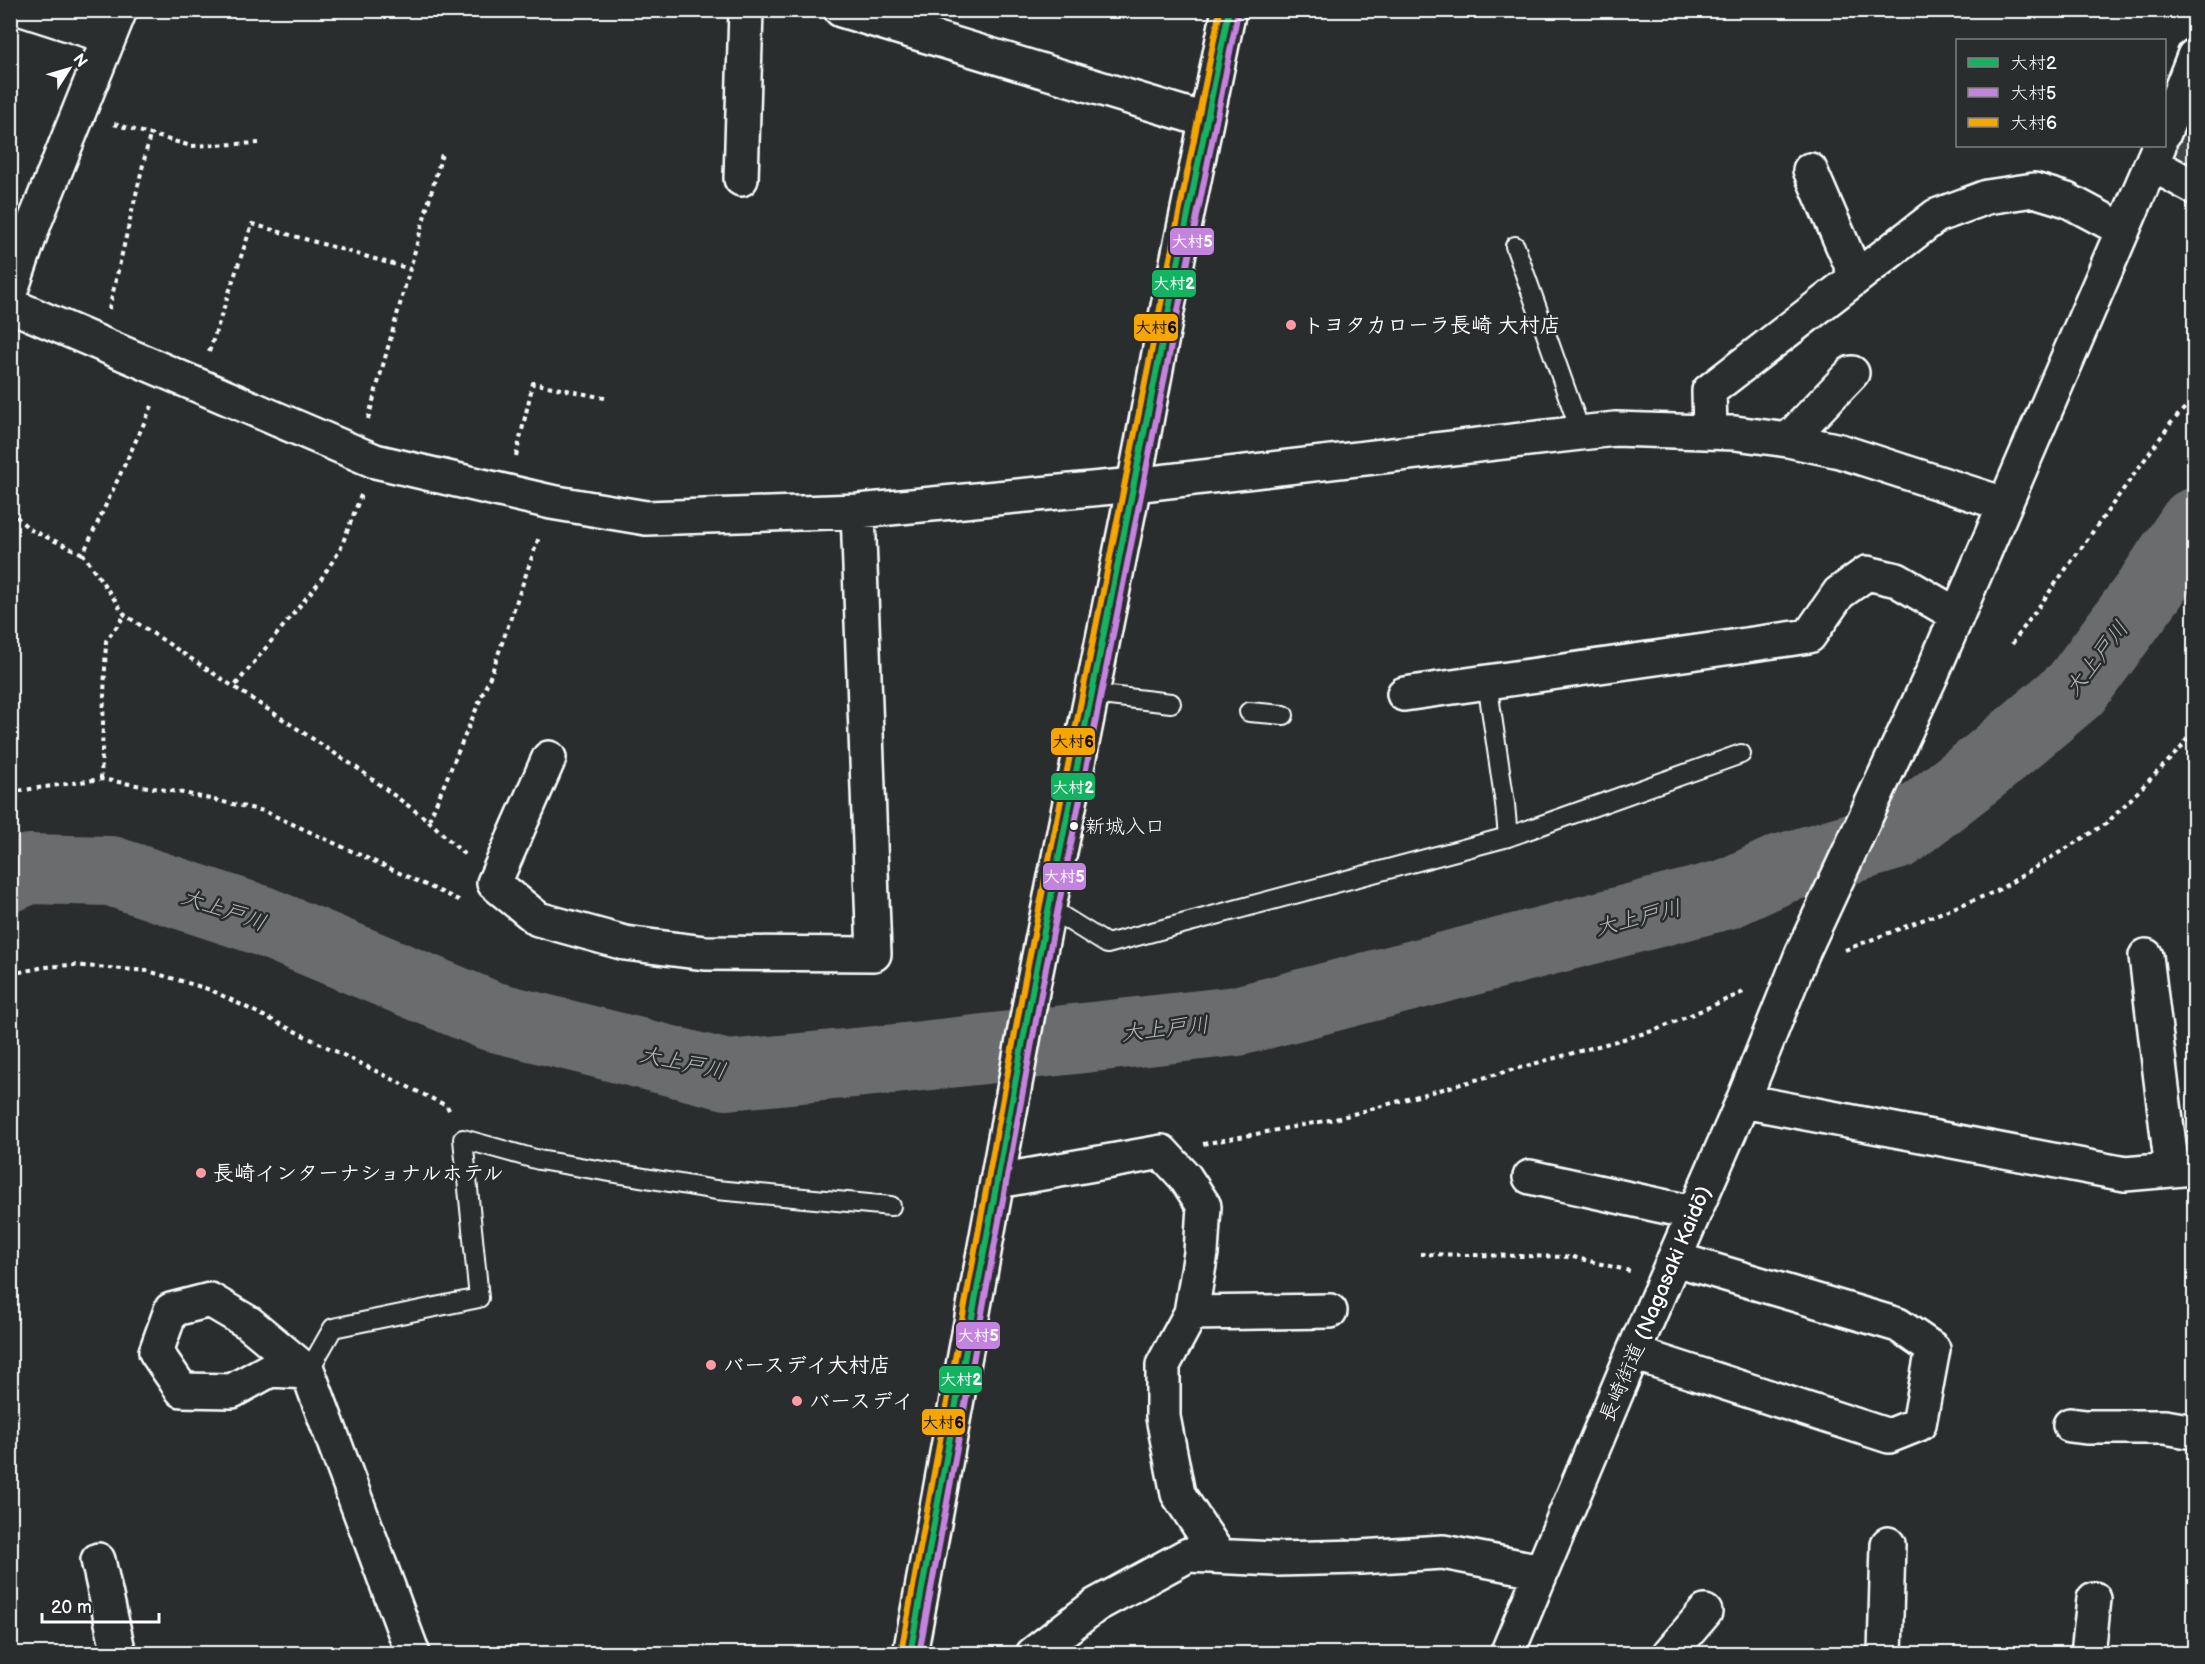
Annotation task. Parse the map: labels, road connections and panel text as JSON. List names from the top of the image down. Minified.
{"streets":{"main road":["長崎街道 (Nagasaki Kaidō)"]},"water":["大上戸川"],"places":["トヨタカローラ長崎 大村店","新城入口","長崎インターナショナルホテル","バースデイ大村店","バースデイ"],"lines":["transit line 大村2","transit line 大村6","transit line 大村5"],"legend":["大村2","大村5","大村6"],"scale_bar":"20 m","north":"top right"}
